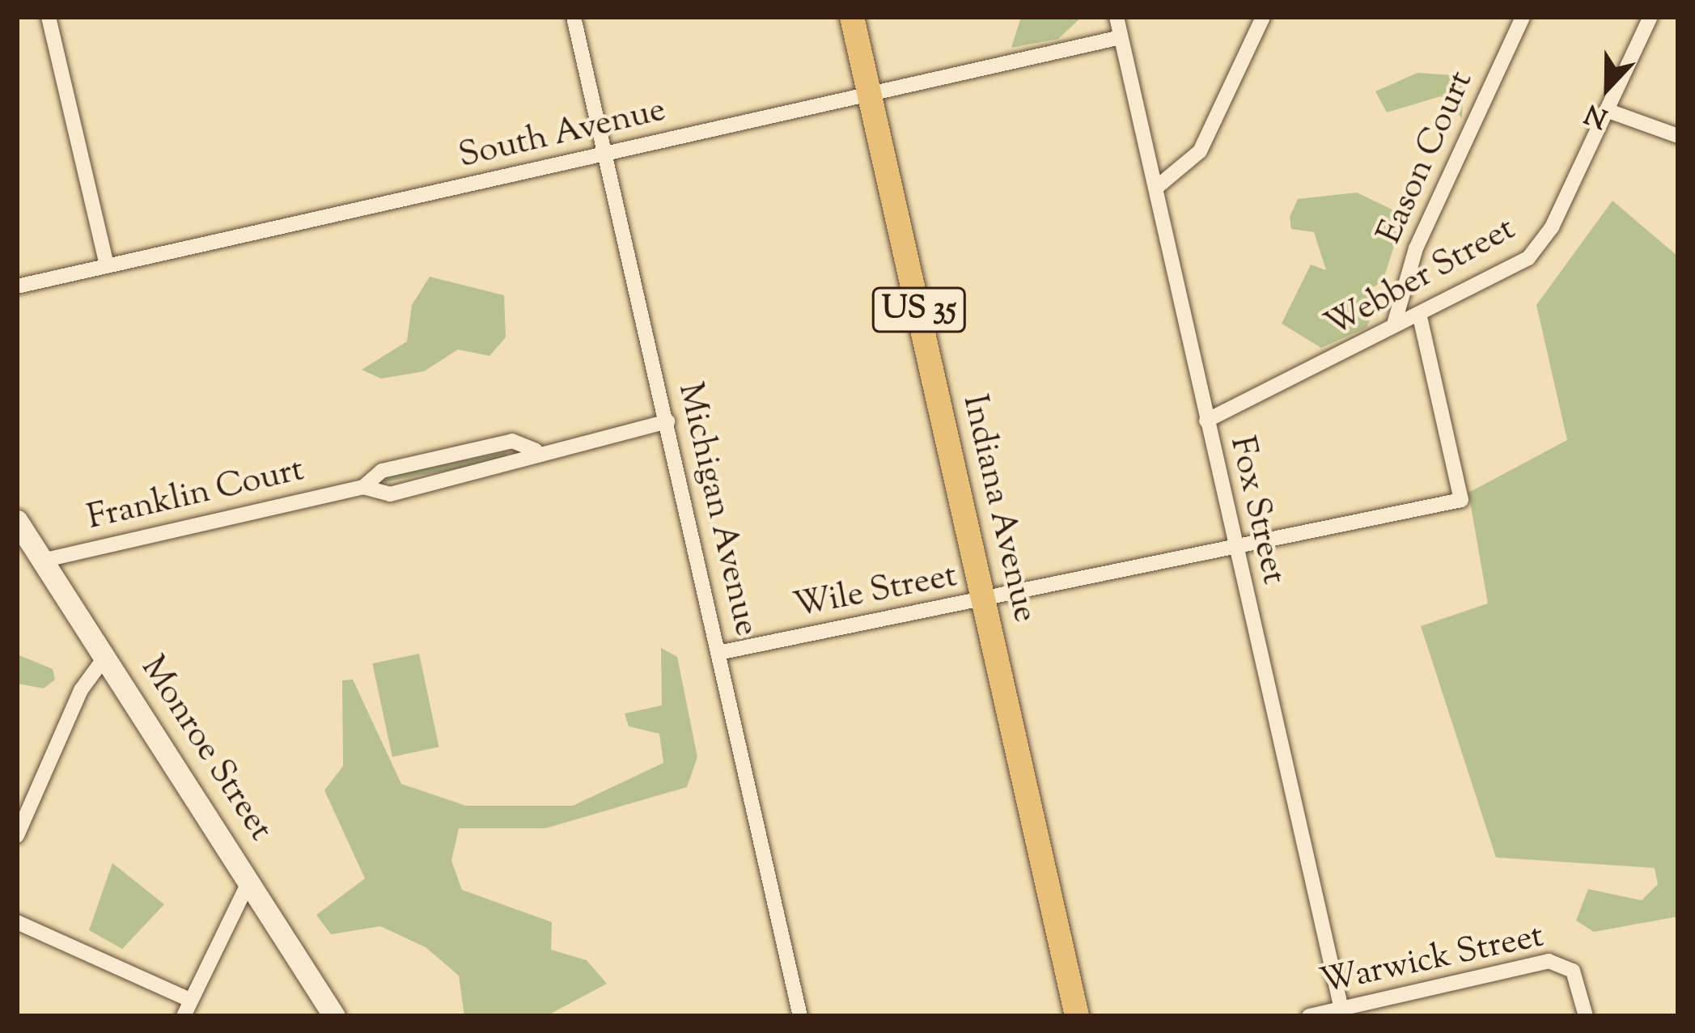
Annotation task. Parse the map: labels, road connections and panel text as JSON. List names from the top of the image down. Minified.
{"streets":{"main road":["US 35","Indiana Avenue","Monroe Street"],"street":["South Avenue","Eason Court","Webber Street","Franklin Court","Michigan Avenue","Fox Street","Wile Street","Warwick Street"]},"crossings":[["South Avenue","Indiana Avenue"],["South Avenue","Michigan Avenue"],["South Avenue","Fox Street"],["Eason Court","Webber Street"],["Webber Street","Fox Street"],["Franklin Court","Michigan Avenue"],["Franklin Court","Monroe Street"],["Indiana Avenue","Wile Street"],["Michigan Avenue","Wile Street"],["Fox Street","Warwick Street"]],"north":"bottom"}
